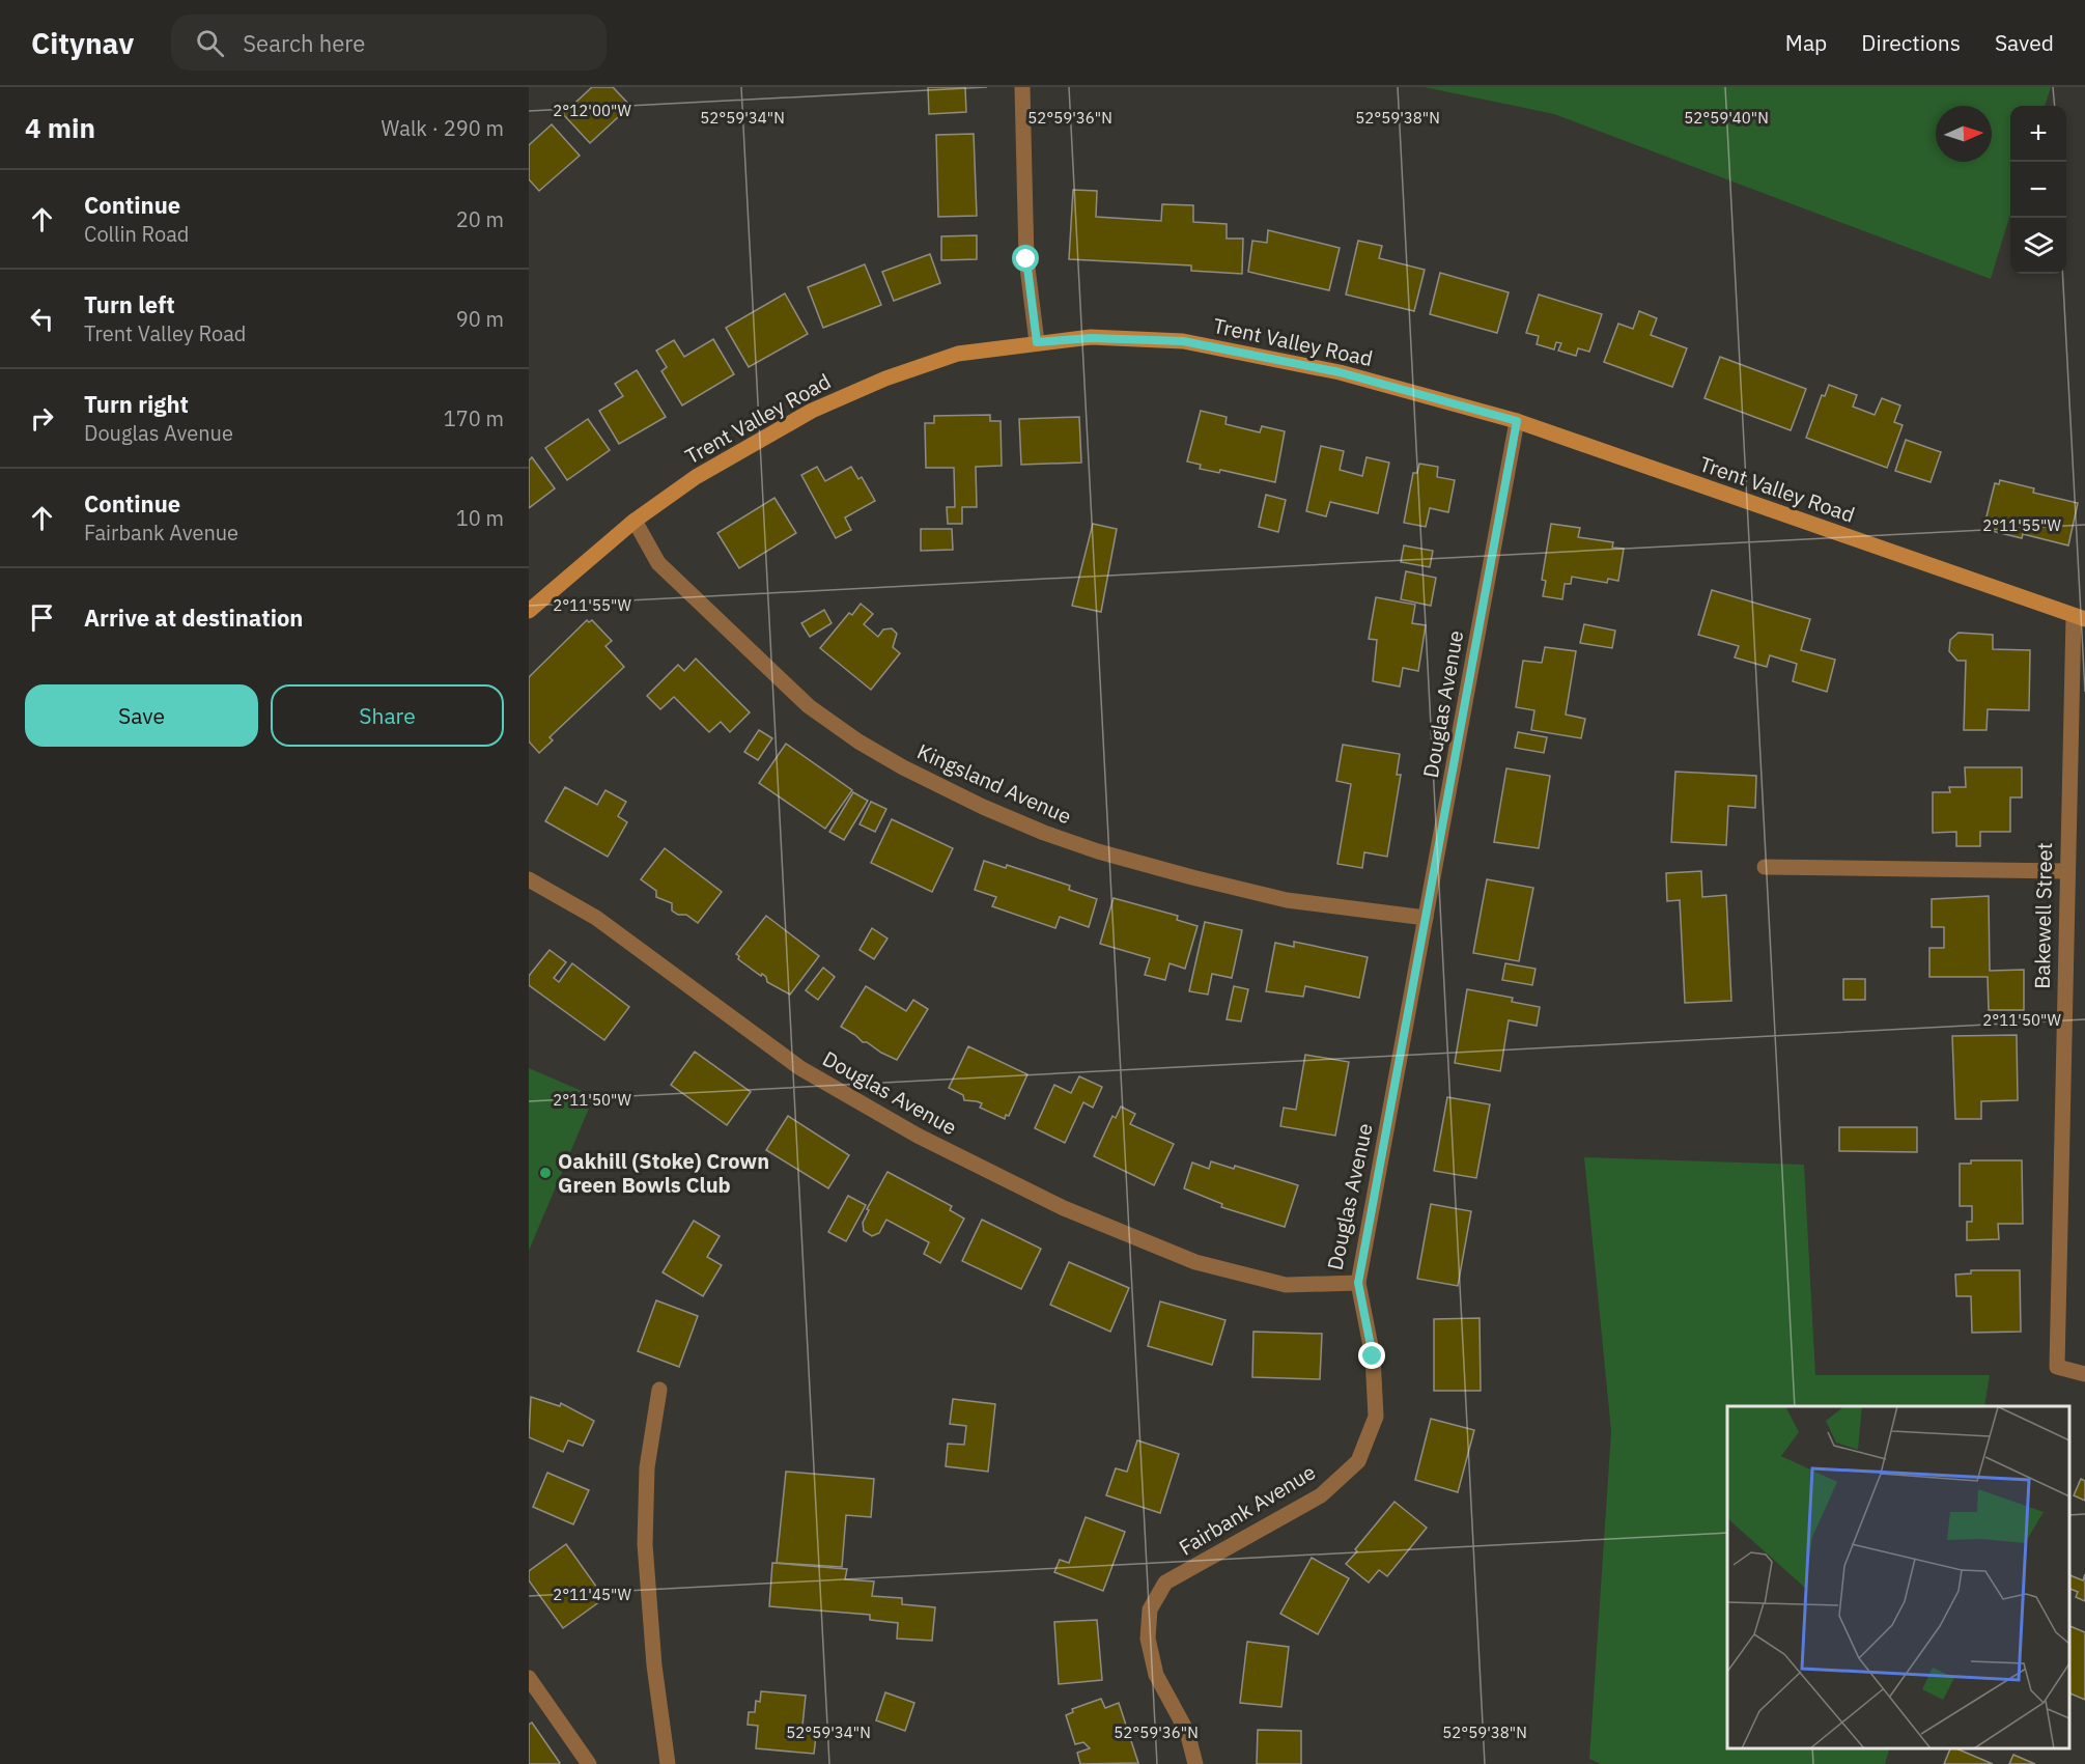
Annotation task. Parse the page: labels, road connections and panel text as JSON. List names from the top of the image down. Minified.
{"streets":{"street":["Trent Valley Road","Douglas Avenue","Kingsland Avenue","Bakewell Street","Fairbank Avenue"]},"crossings":[["Trent Valley Road","Douglas Avenue"],["Trent Valley Road","Kingsland Avenue"],["Trent Valley Road","Bakewell Street"],["Douglas Avenue","Kingsland Avenue"],["Douglas Avenue","Fairbank Avenue"]],"places":["Oakhill (Stoke) Crown Green Bowls Club"],"north":"right","page":{"header":"Citynav","search":"Search here","nav":["Map","Directions","Saved"],"heading":["4 min","Walk · 290 m"],"map_buttons":["+","−"],"list":[["Continue","Collin Road","20 m"],["Turn left","Trent Valley Road","90 m"],["Turn right","Douglas Avenue","170 m"],["Continue","Fairbank Avenue","10 m"],"Arrive at destination"],"buttons":["Save","Share"]},"coordinates":["2°12'00\"W","52°59'34\"N","52°59'36\"N","52°59'38\"N","52°59'40\"N","2°11'55\"W","2°11'50\"W","2°11'45\"W"]}
